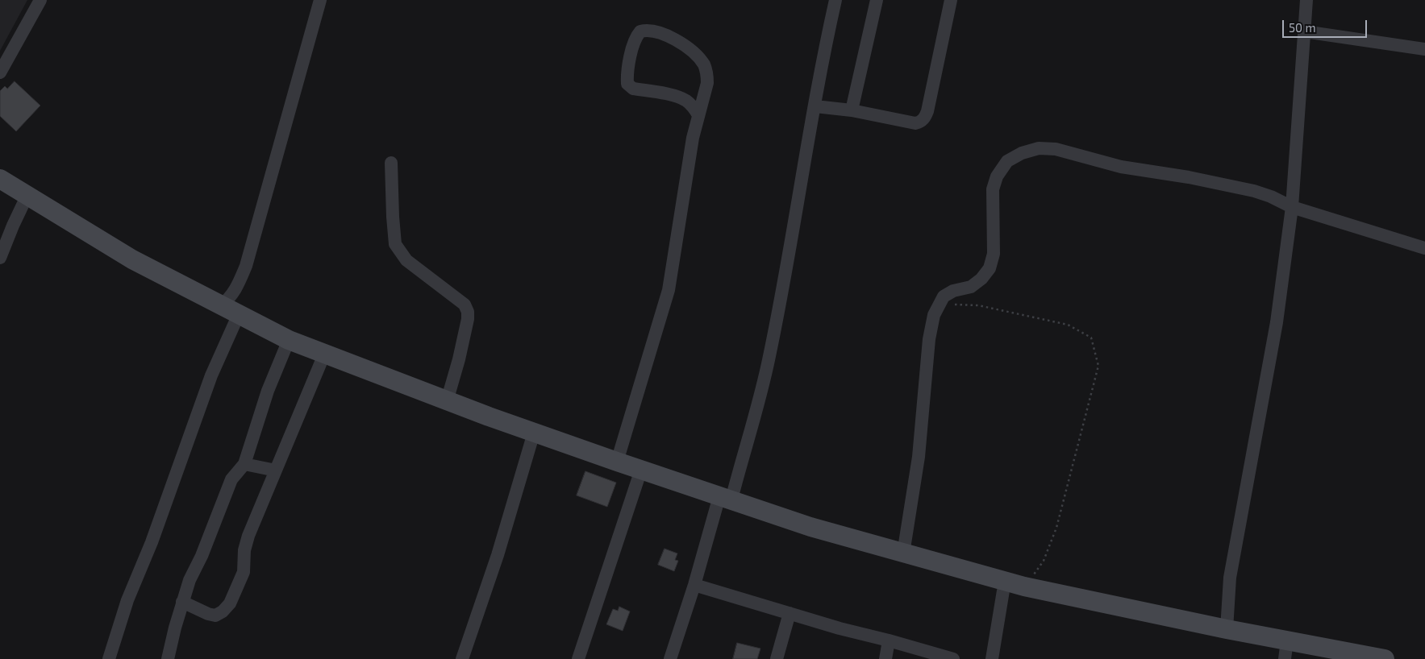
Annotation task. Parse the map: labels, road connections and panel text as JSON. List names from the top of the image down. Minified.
{"scale_bar":"50 m"}
